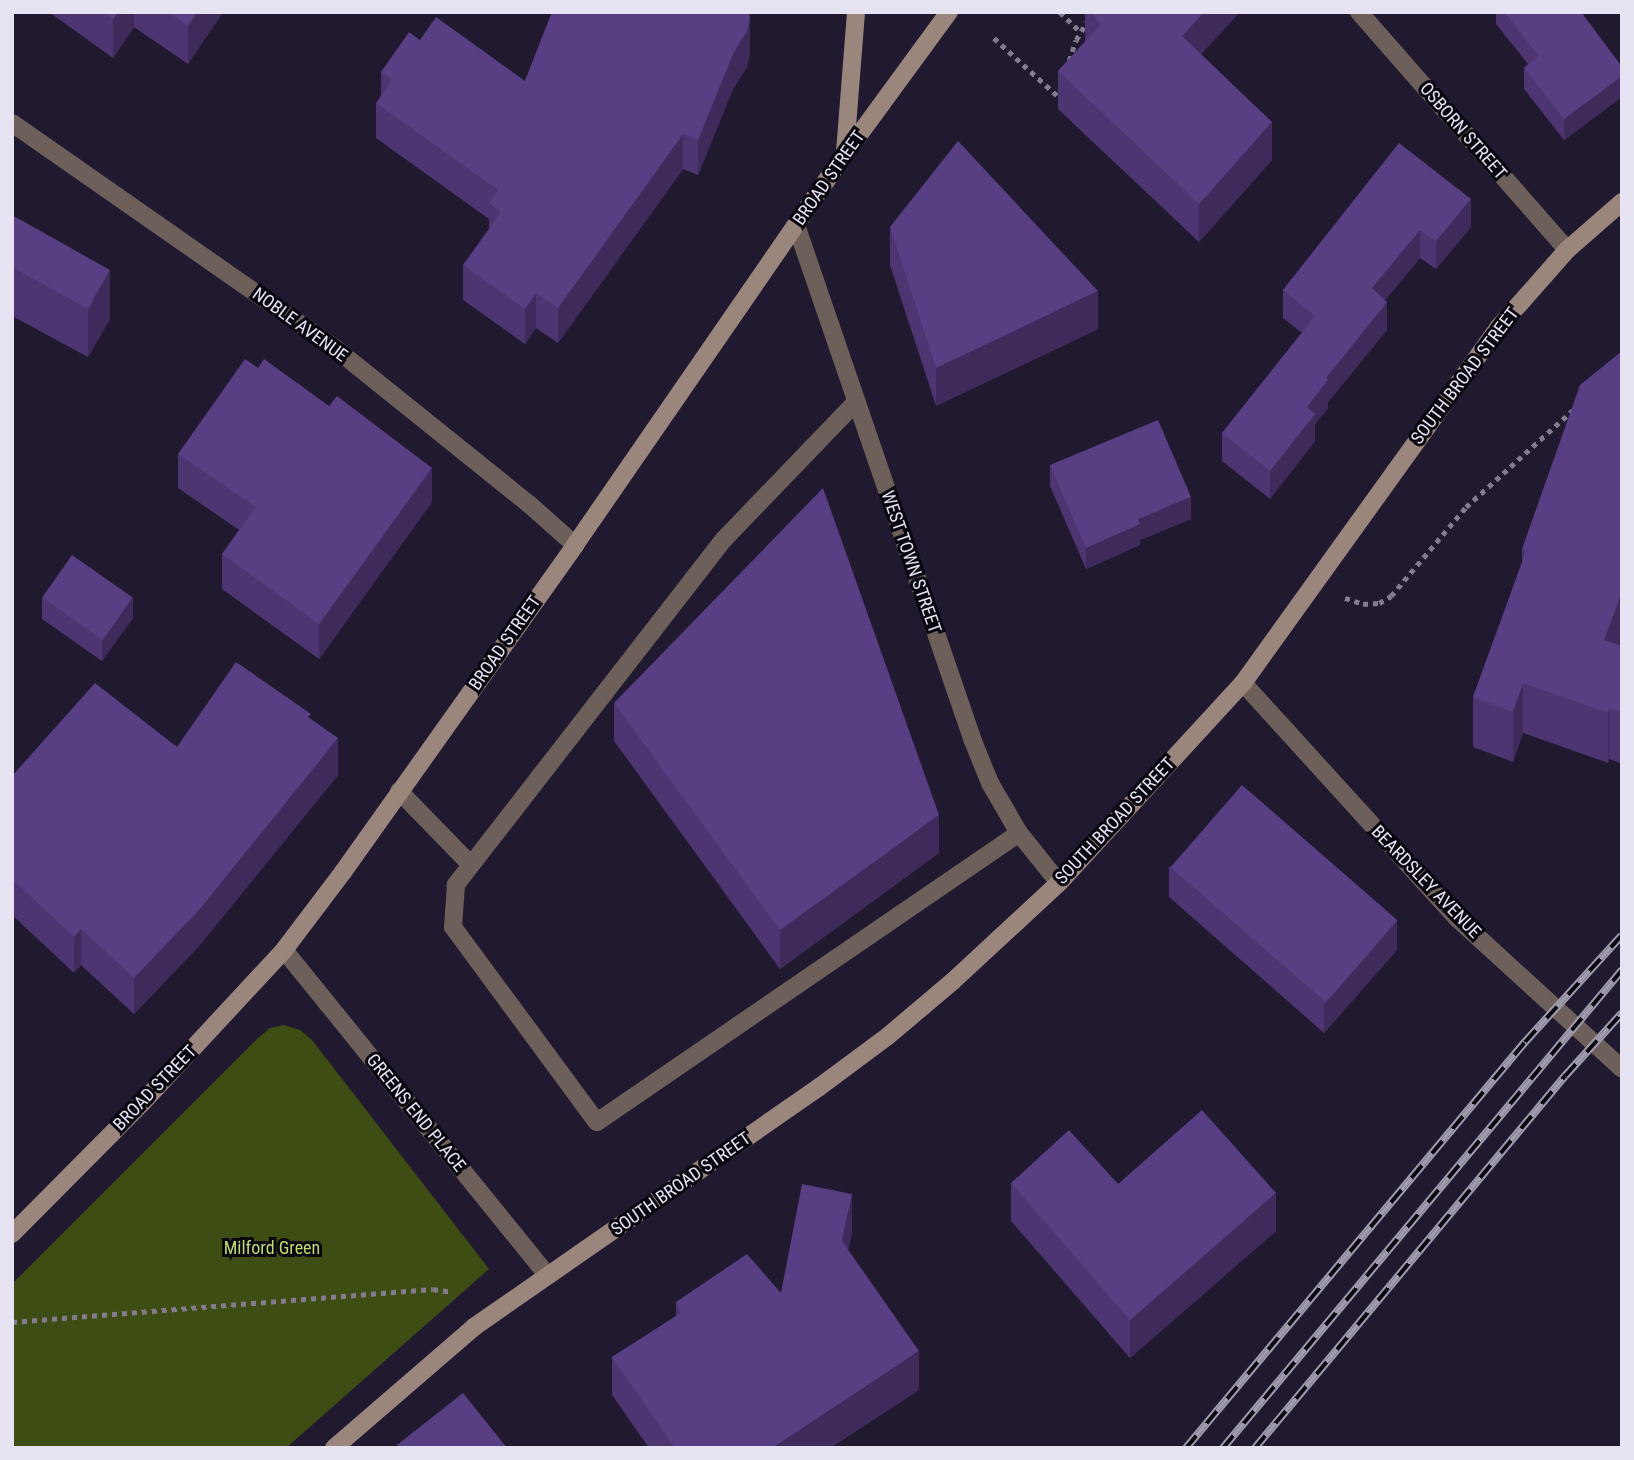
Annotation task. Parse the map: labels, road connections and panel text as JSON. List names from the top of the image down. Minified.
{"streets":{"main road":["BROAD STREET","SOUTH BROAD STREET"],"street":["OSBORN STREET","NOBLE AVENUE","WEST TOWN STREET","BEARDSLEY AVENUE","GREENS END PLACE"]},"crossings":[["OSBORN STREET","SOUTH BROAD STREET"],["BROAD STREET","NOBLE AVENUE"],["BROAD STREET","WEST TOWN STREET"],["BROAD STREET","GREENS END PLACE"],["SOUTH BROAD STREET","WEST TOWN STREET"],["SOUTH BROAD STREET","BEARDSLEY AVENUE"],["SOUTH BROAD STREET","GREENS END PLACE"]],"parks":["Milford Green"]}
